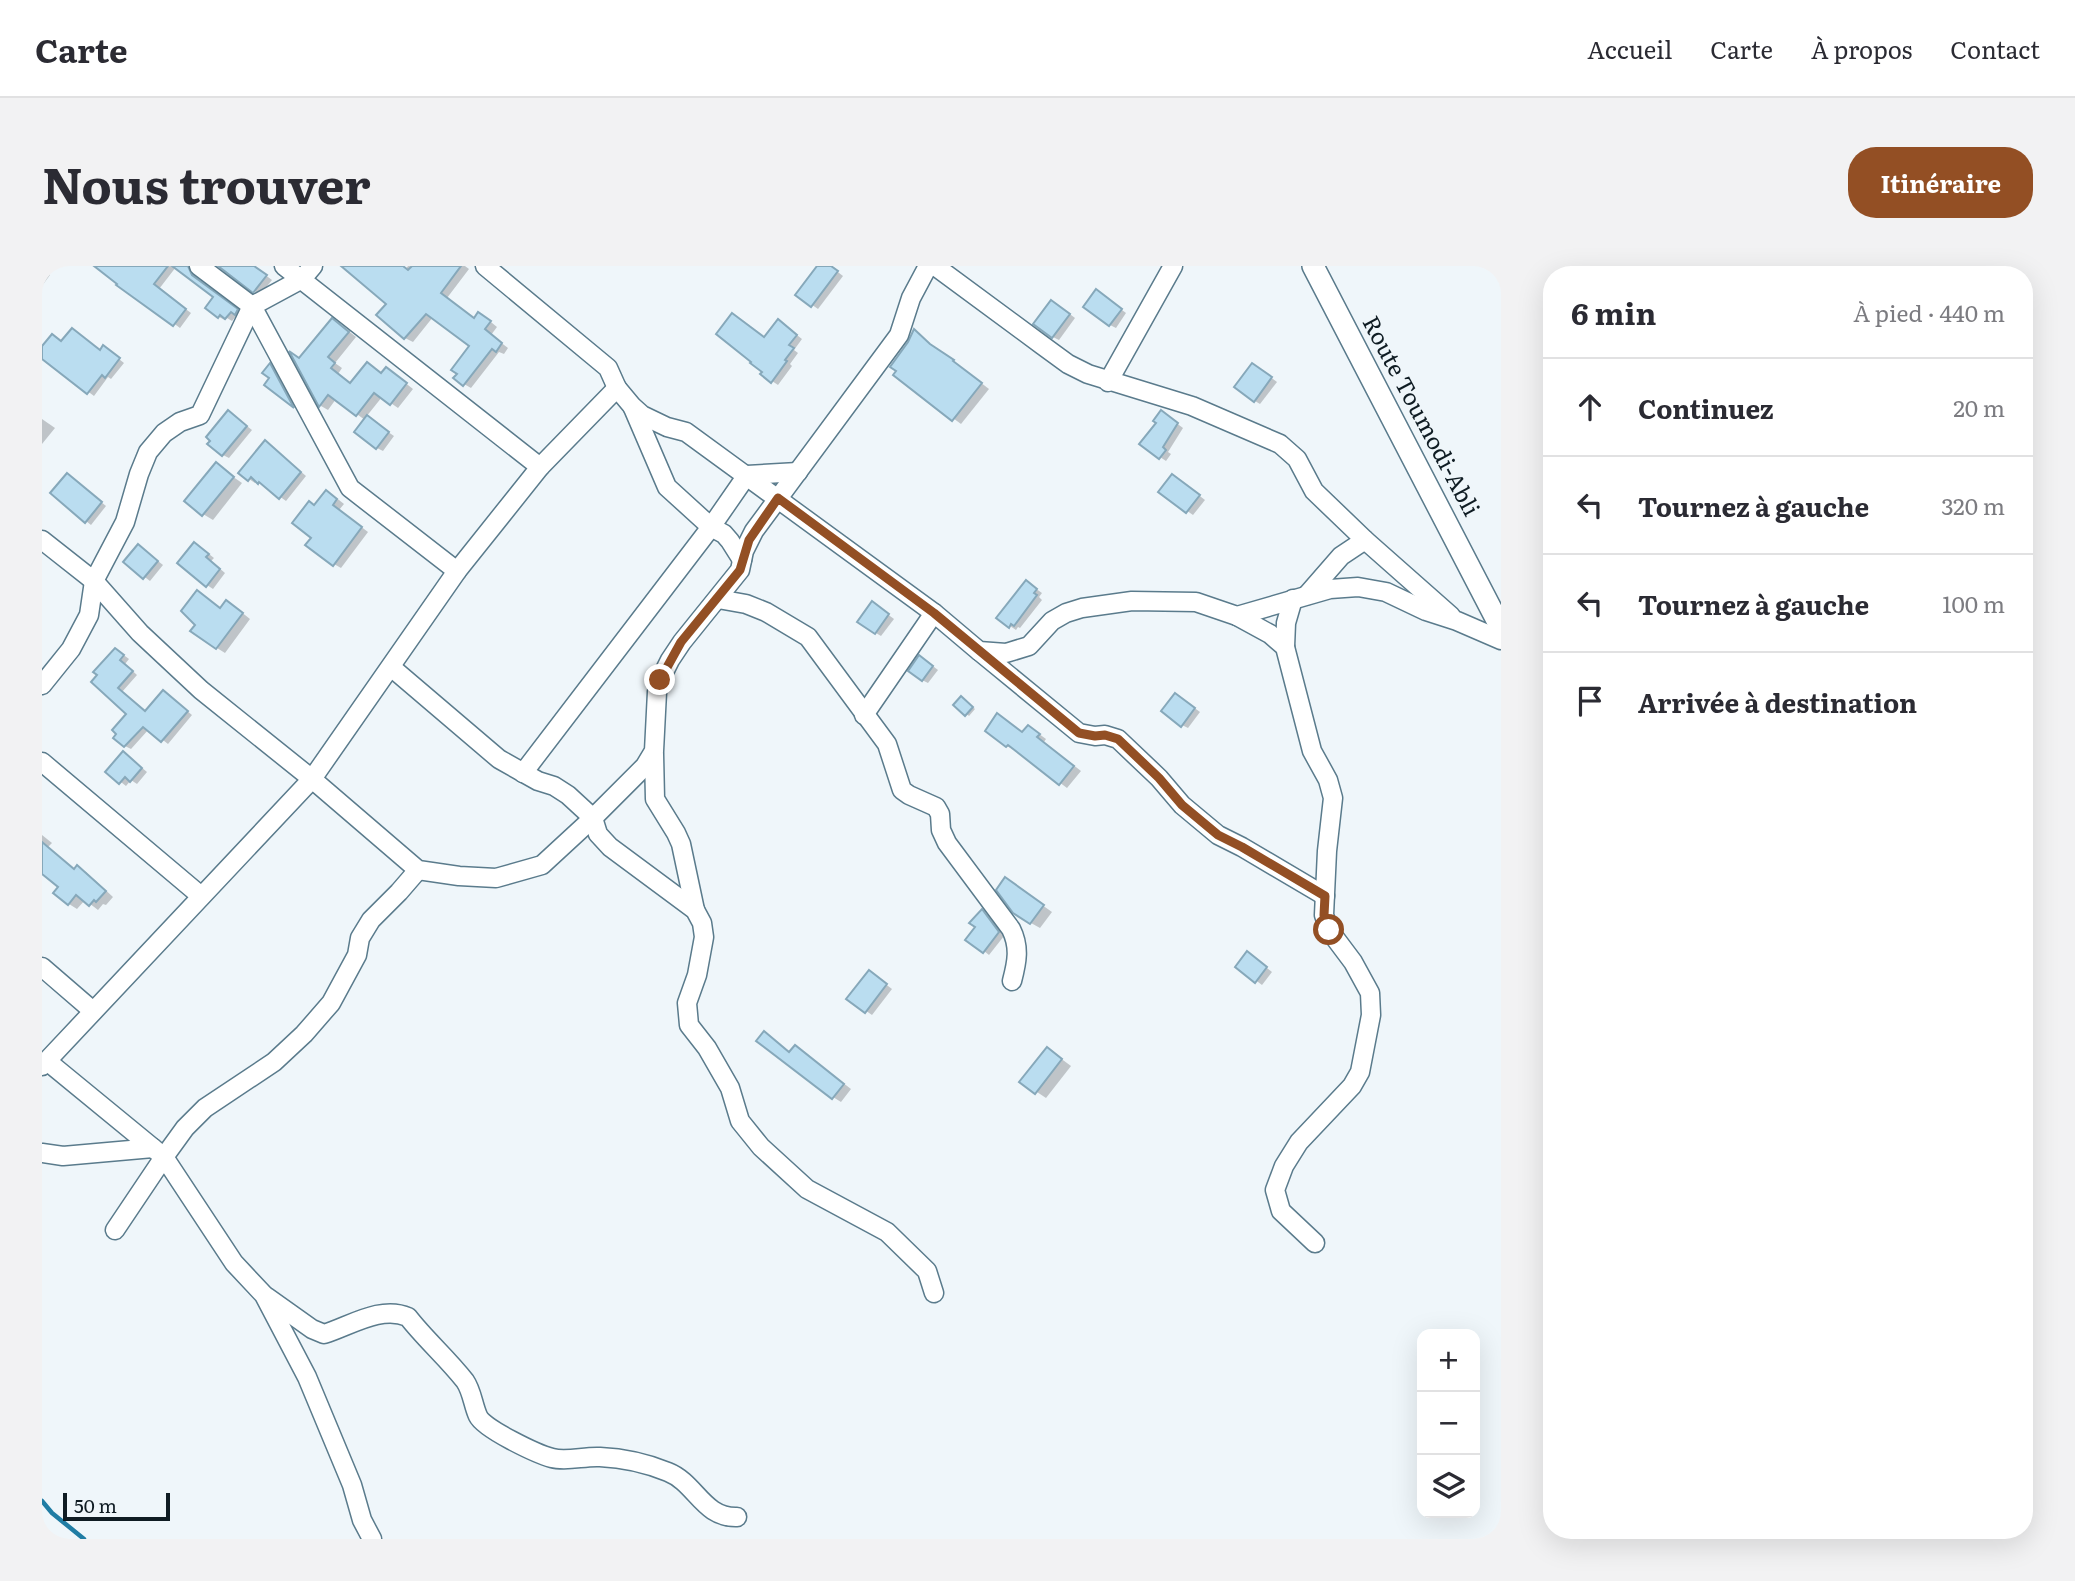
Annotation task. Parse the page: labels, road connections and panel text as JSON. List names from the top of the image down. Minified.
{"streets":{"street":["Route Toumodi-Abli"]},"scale_bar":"50 m","page":{"header":"Carte","nav":["Accueil","Carte","À propos","Contact"],"title":"Nous trouver","buttons":"Itinéraire","heading":["6 min","À pied · 440 m"],"list":[["Continuez","20 m"],["Tournez à gauche","320 m"],["Tournez à gauche","100 m"],"Arrivée à destination"],"map_buttons":["+","−"],"scale":"50 m"}}
